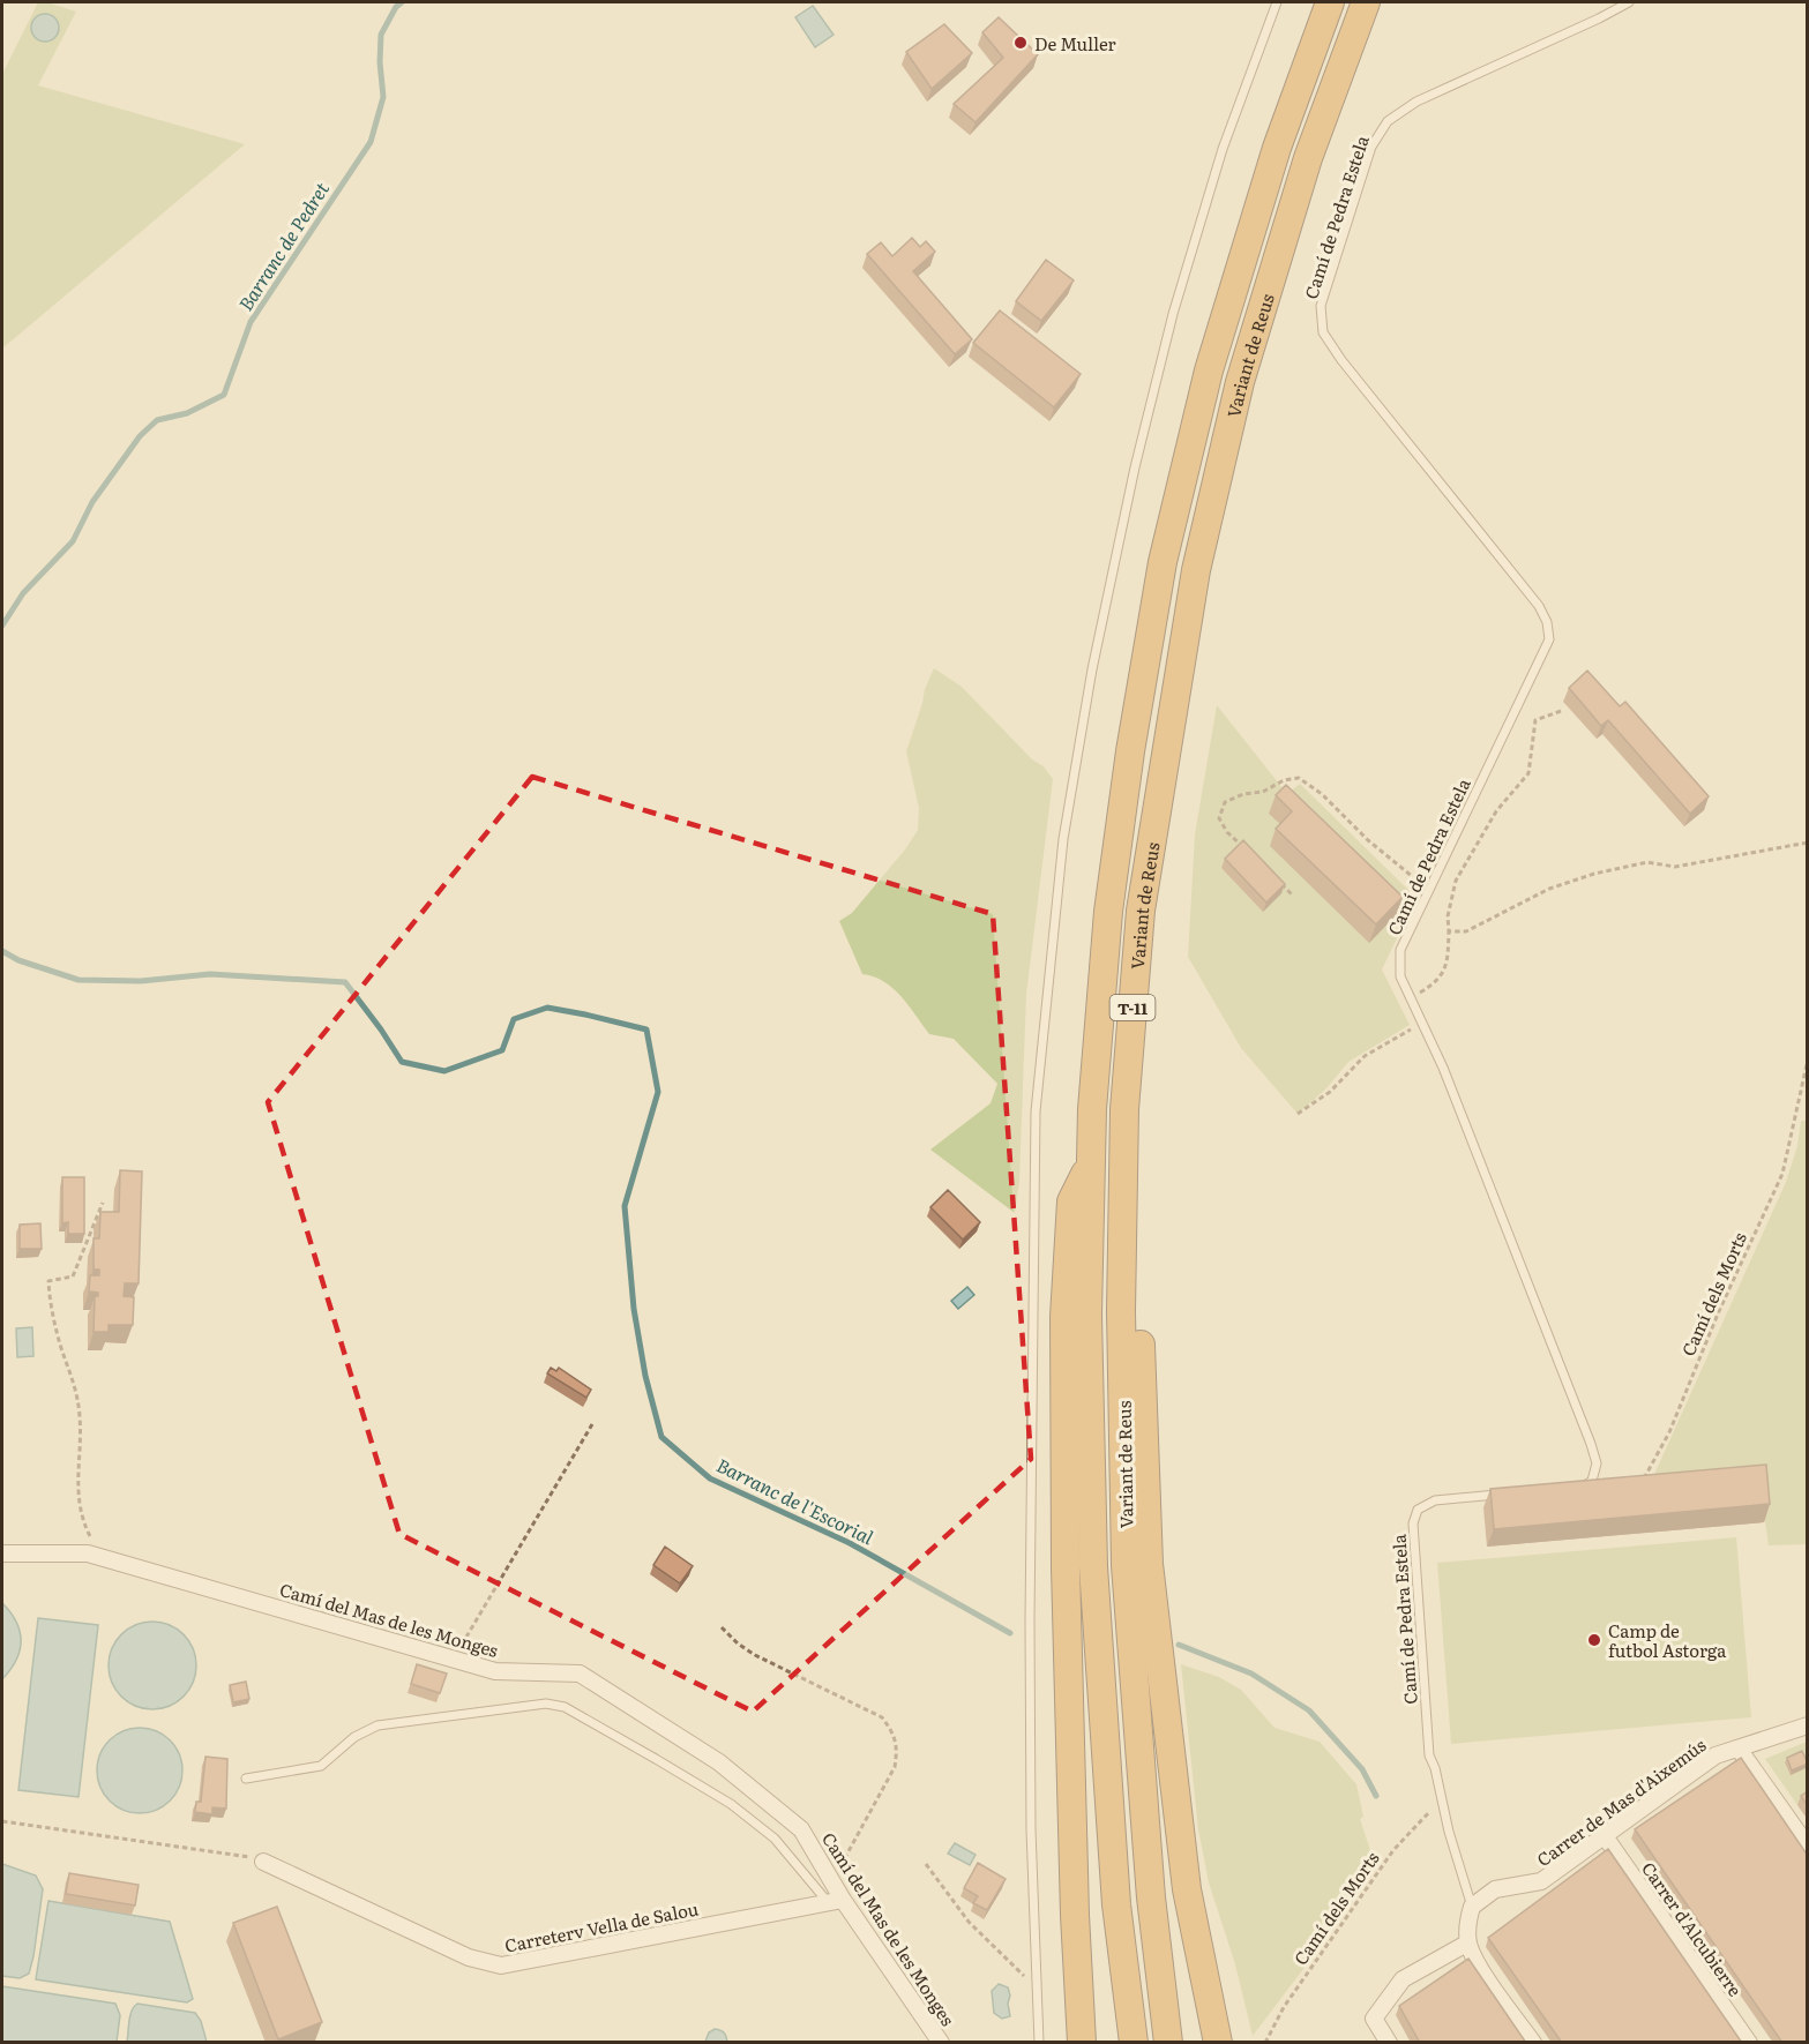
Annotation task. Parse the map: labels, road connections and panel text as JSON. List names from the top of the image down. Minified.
{"streets":{"highway":["Variant de Reus","T-11"],"street":["Camí del Mas de les Monges","Carrer de Mas d'Aixemús","Carreterv Vella de Salou","Carrer d'Alcubierre"],"lane":["Camí de Pedra Estela"],"path":["Camí dels Morts"]},"crossings":[["Camí de Pedra Estela","Camí dels Morts"],["Camí de Pedra Estela","Carrer de Mas d'Aixemús"],["Camí del Mas de les Monges","Carreterv Vella de Salou"],["Carrer de Mas d'Aixemús","Carrer d'Alcubierre"]],"water":["Barranc de Pedret","Barranc de l'Escorial"],"places":["De Muller","Camp de futbol Astorga"]}
